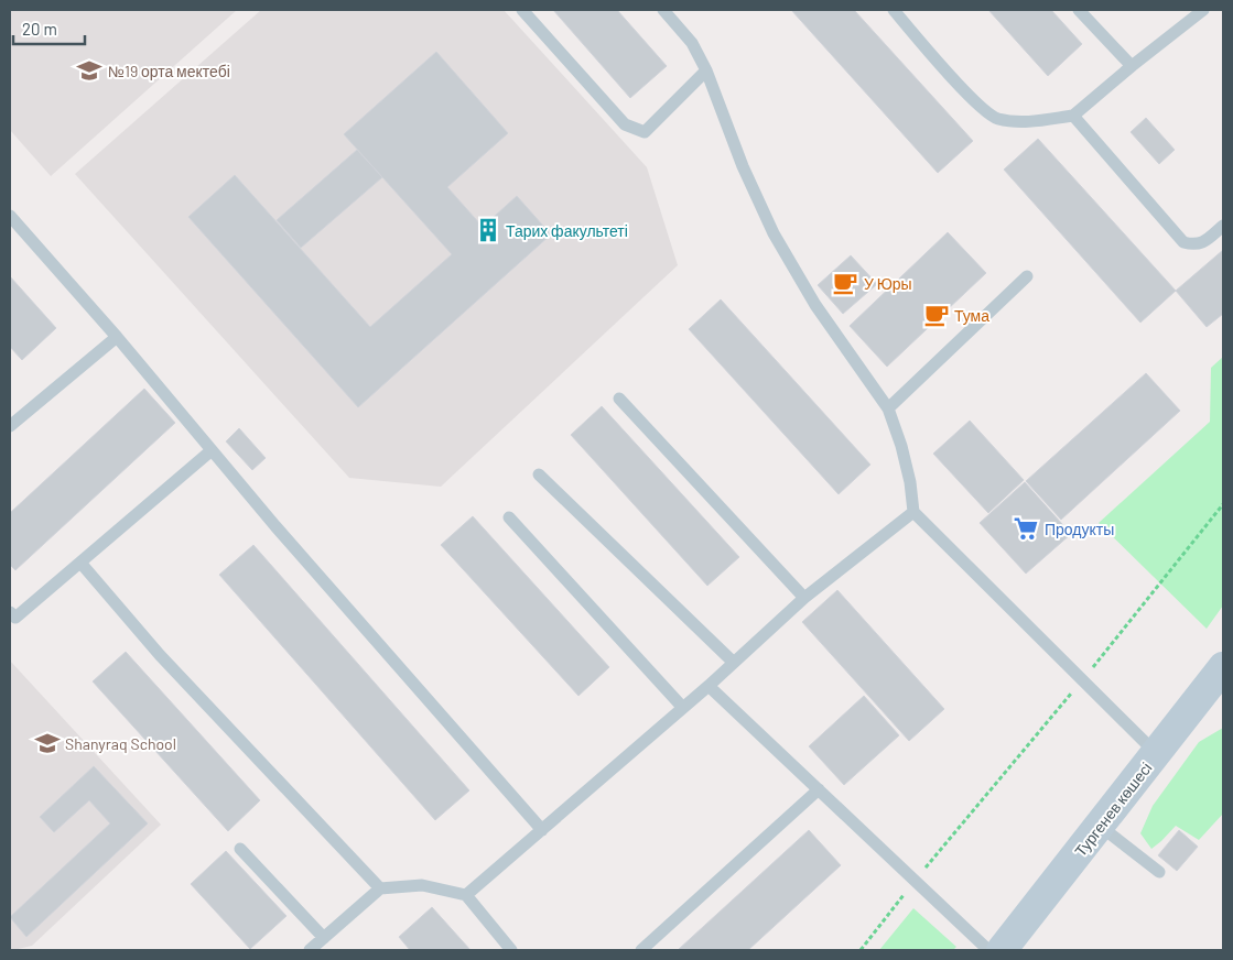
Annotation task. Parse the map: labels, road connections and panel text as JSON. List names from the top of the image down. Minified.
{"streets":{"main road":["Тургенев көшесі"]},"places":{"school or university":["№19 орта мектебі","Shanyraq School"],"building":["Тарих факультеті"],"cafe":["У Юры","Тума"],"supermarket":["Продукты"]},"scale_bar":"20 m"}
